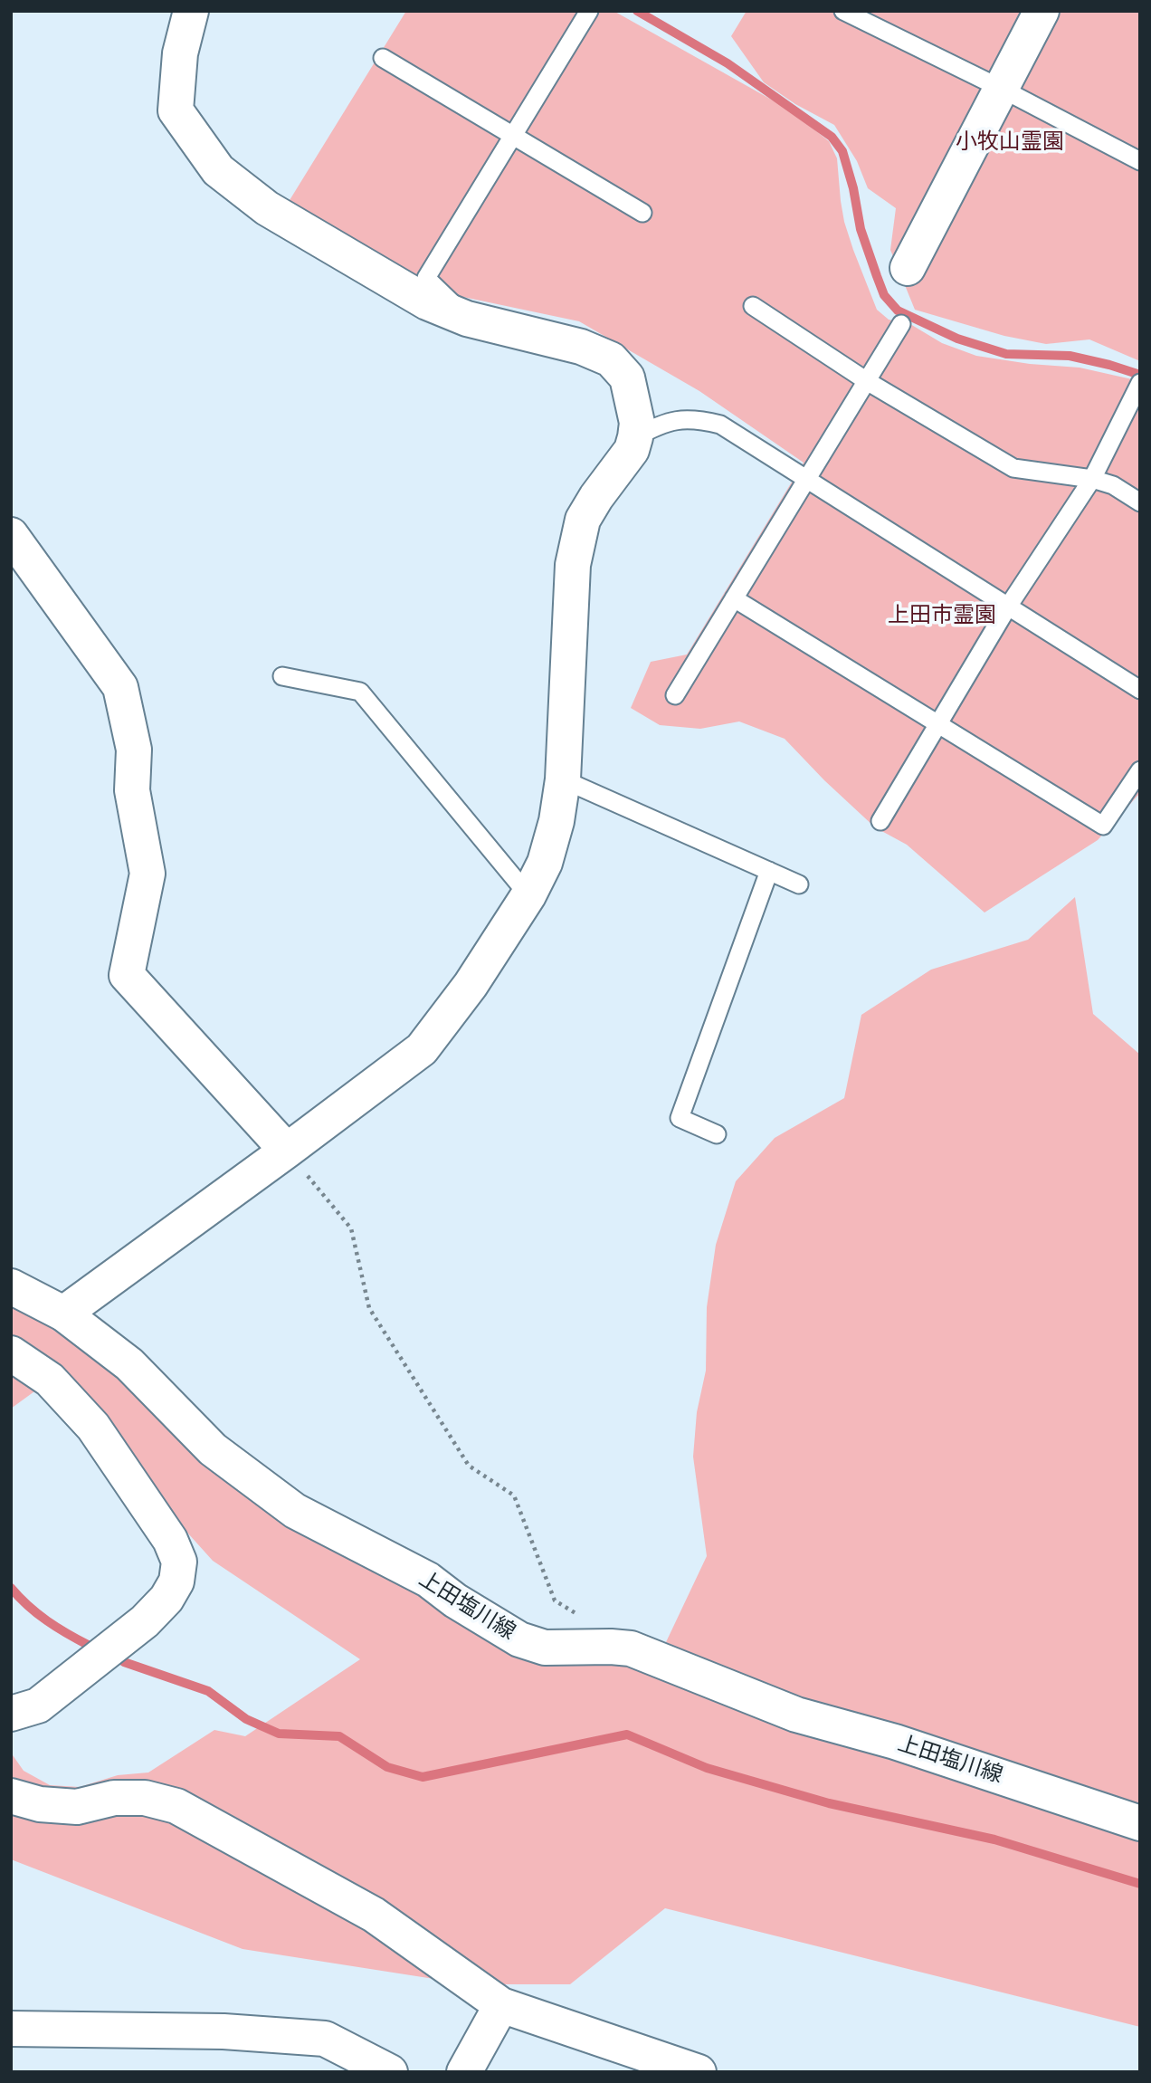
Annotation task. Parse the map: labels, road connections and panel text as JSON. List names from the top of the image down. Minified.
{"streets":{"street":["上田塩川線"]},"parks":["小牧山霊園","上田市霊園"]}
